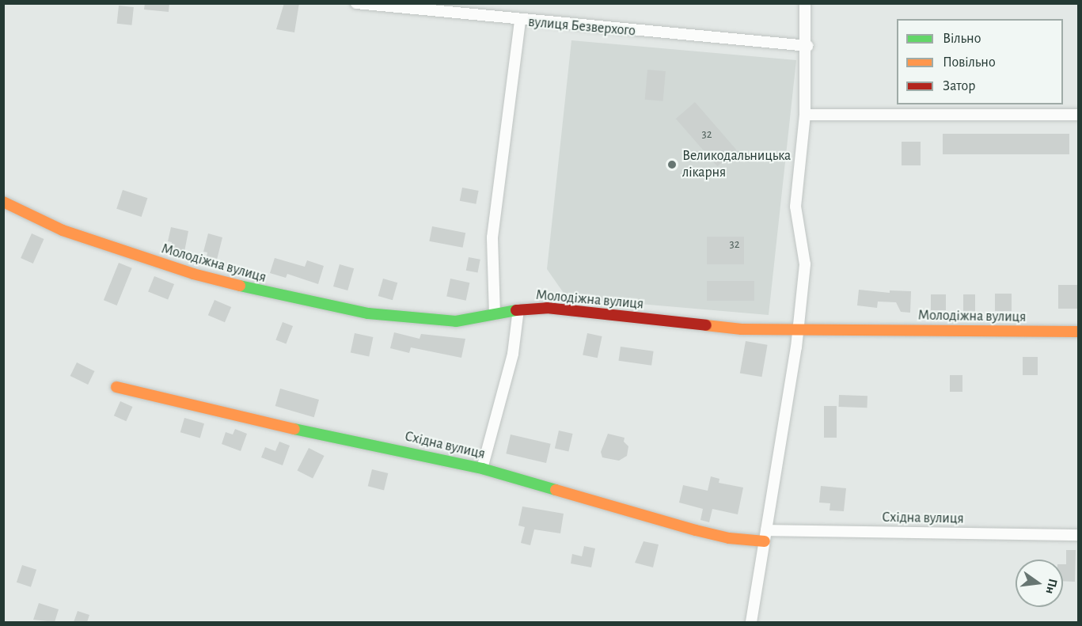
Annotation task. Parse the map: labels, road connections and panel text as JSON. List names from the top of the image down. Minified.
{"streets":{"street":["вулиця Безверхого","Молодіжна вулиця","Східна вулиця"]},"places":["Великодальницька лікарня"],"house_numbers":["32","32"],"legend":["Вільно","Повільно","Затор"],"north":"right"}
